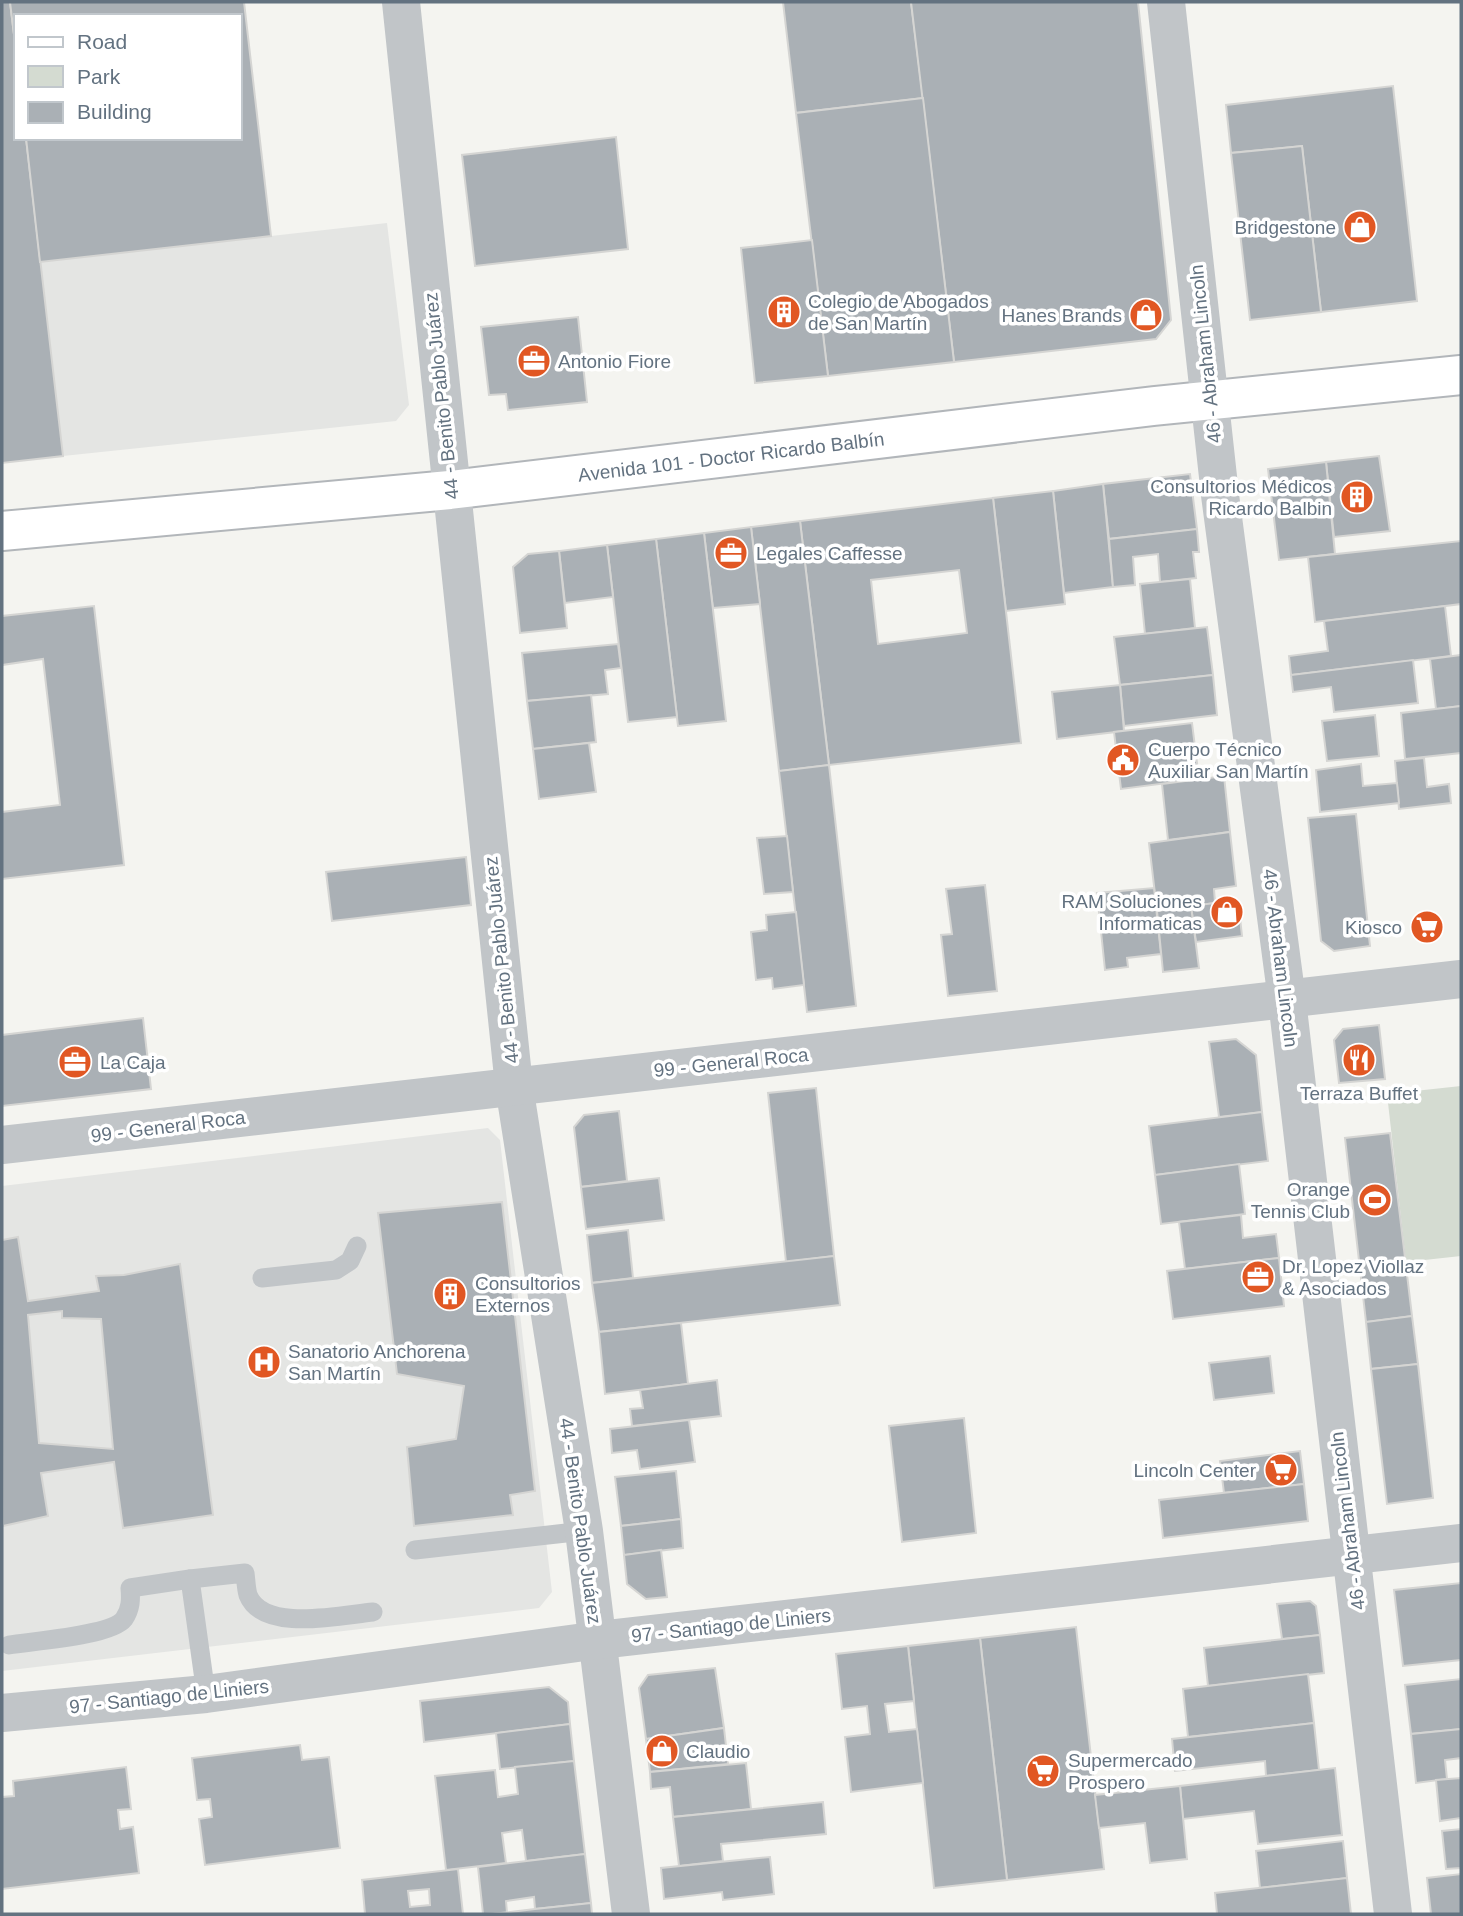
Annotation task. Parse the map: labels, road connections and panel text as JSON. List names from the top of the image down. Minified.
{"streets":{"main road":["Avenida 101 - Doctor Ricardo Balbín"],"street":["46 - Abraham Lincoln","44 - Benito Pablo Juárez","99 - General Roca","97 - Santiago de Liniers"]},"crossings":[["46 - Abraham Lincoln","Avenida 101 - Doctor Ricardo Balbín"],["46 - Abraham Lincoln","99 - General Roca"],["46 - Abraham Lincoln","97 - Santiago de Liniers"],["44 - Benito Pablo Juárez","Avenida 101 - Doctor Ricardo Balbín"],["44 - Benito Pablo Juárez","99 - General Roca"],["44 - Benito Pablo Juárez","97 - Santiago de Liniers"]],"places":{"shop":["Bridgestone","Hanes Brands","RAM Soluciones Informaticas","Claudio"],"building":["Colegio de Abogados de San Martín","Consultorios Médicos Ricardo Balbin","Consultorios Externos"],"office":["Antonio Fiore","Legales Caffesse","La Caja","Dr. Lopez Viollaz & Asociados"],"public building":["Cuerpo Técnico Auxiliar San Martín"],"supermarket":["Kiosco","Lincoln Center","Supermercado Prospero"],"restaurant":["Terraza Buffet"],"sports":["Orange Tennis Club"],"hospital":["Sanatorio Anchorena San Martín"]},"legend":["Road","Park","Building"]}
